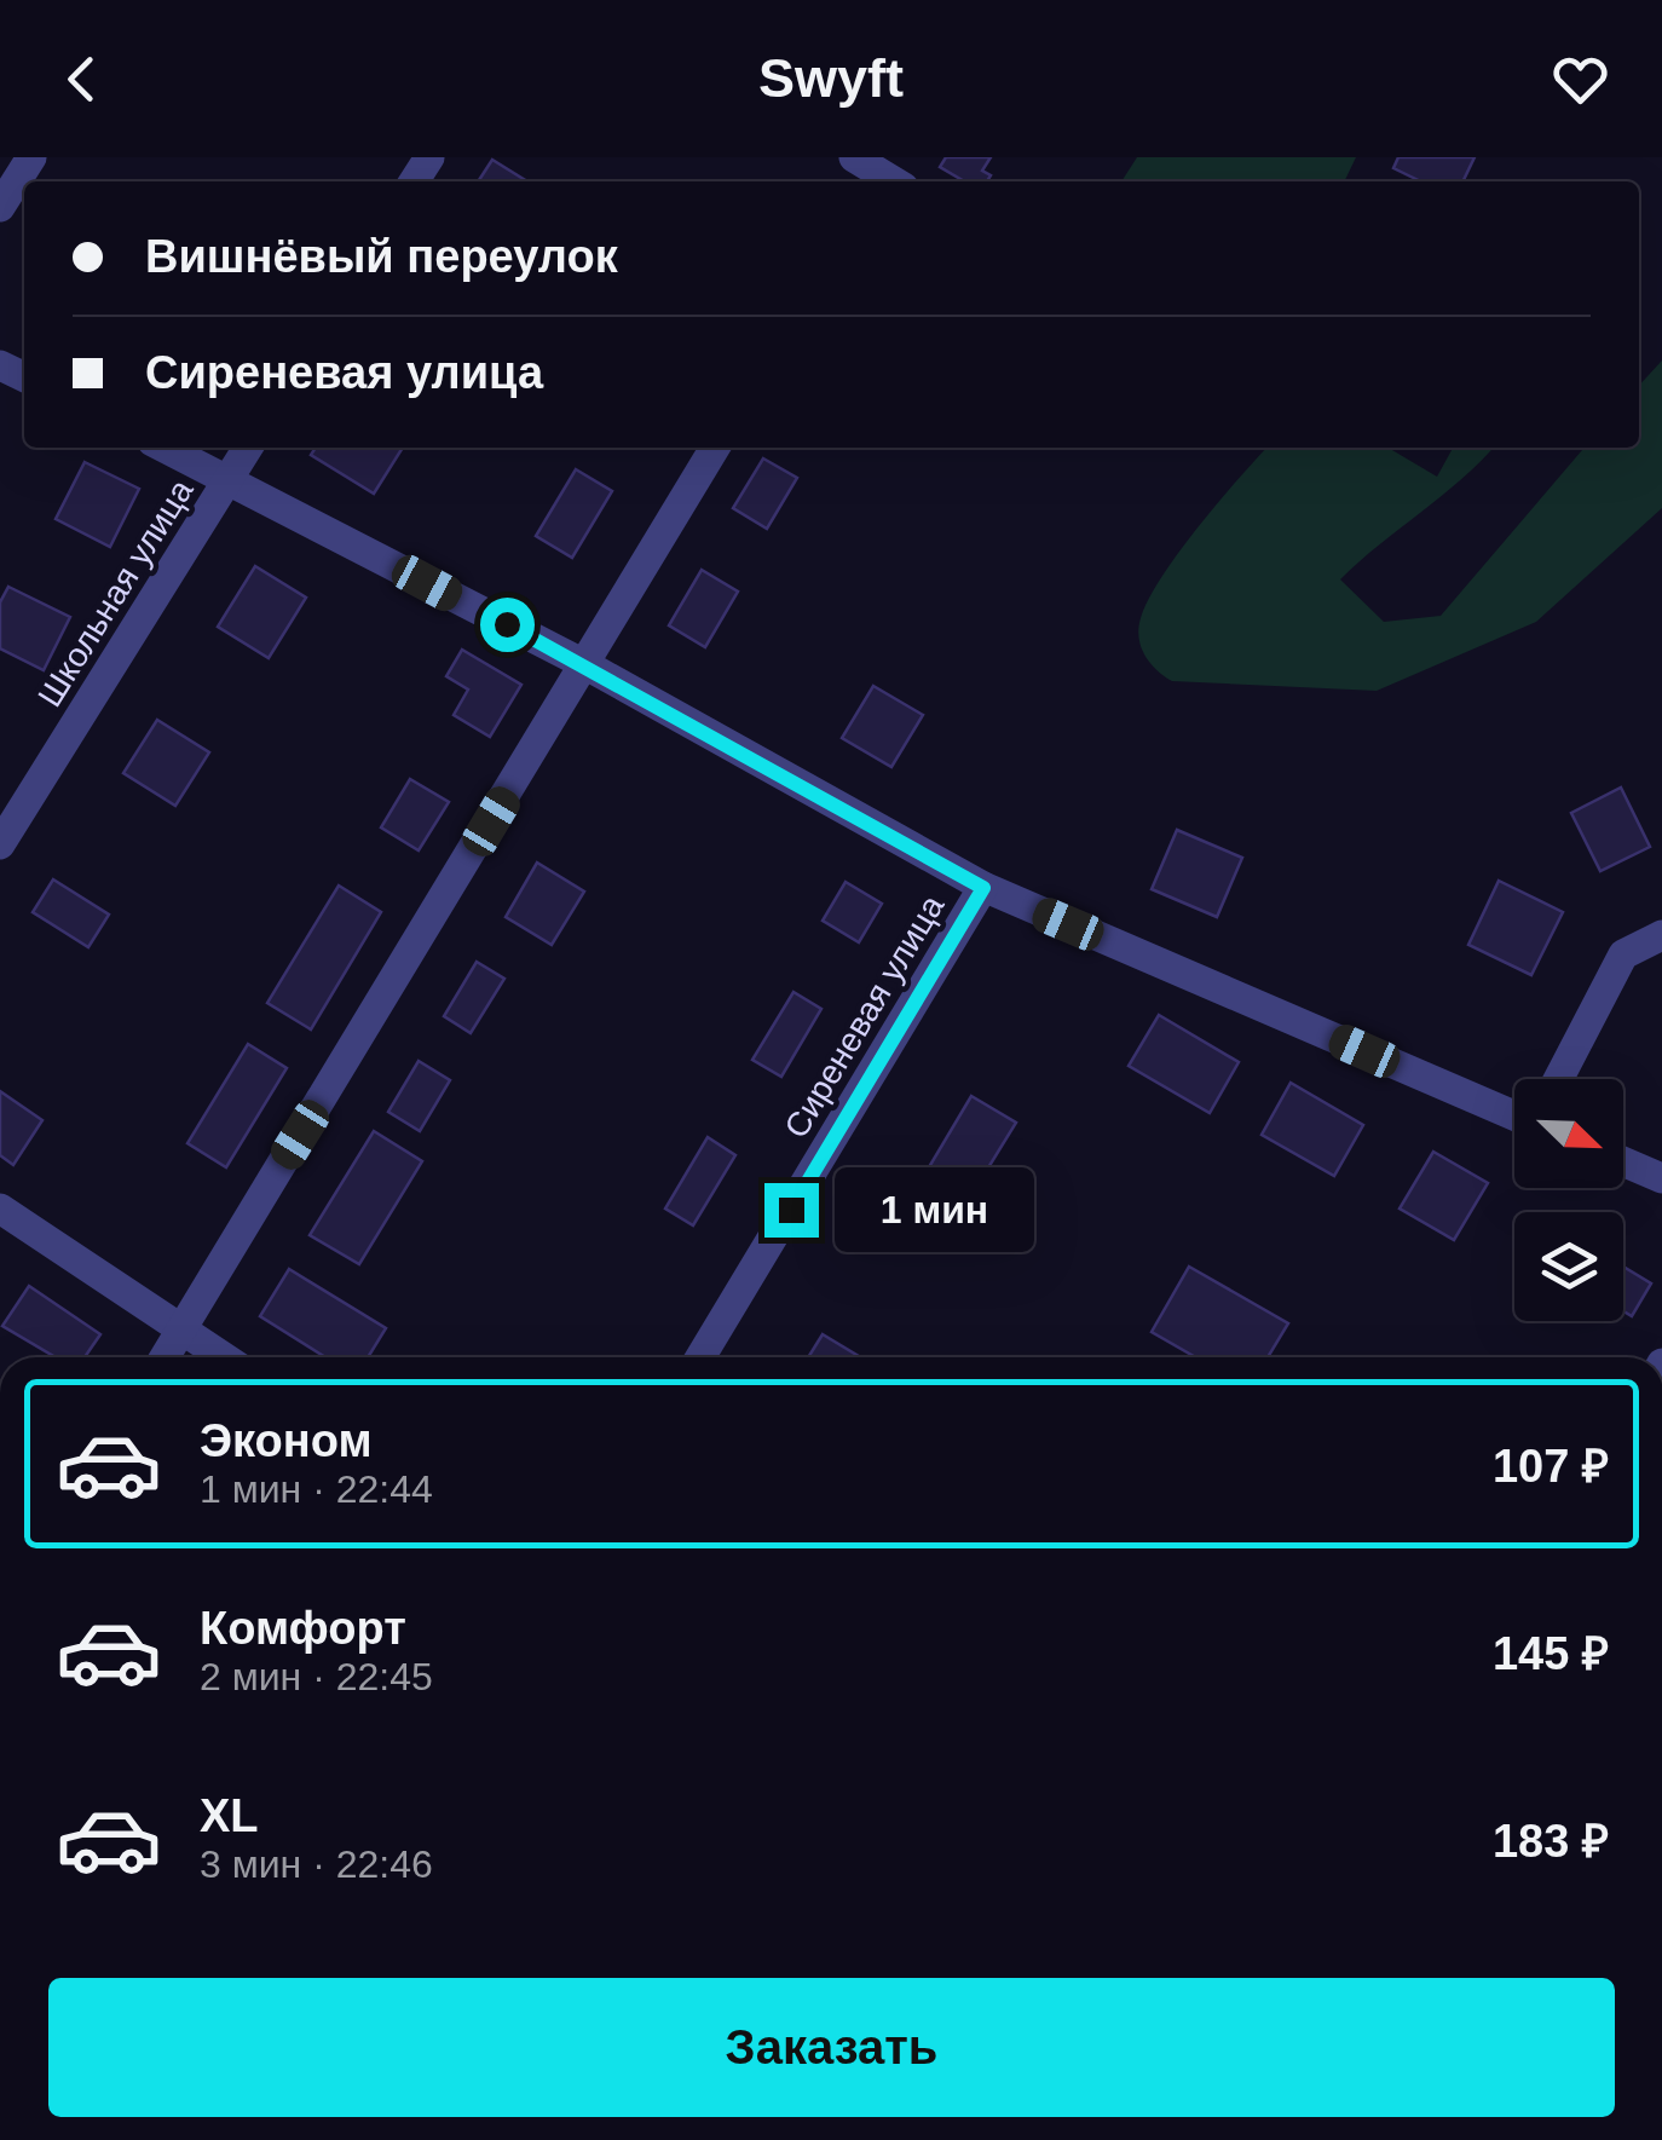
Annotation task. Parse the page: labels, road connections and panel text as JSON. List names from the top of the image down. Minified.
{"streets":{"street":["Школьная улица","Сиреневая улица"]},"north":"bottom right","page":{"header":"Swyft","banner":["Вишнёвый переулок","Сиреневая улица"],"bubble":"1 мин","list":[{"name":"Эконом","note":"1 мин · 22:44","value":"107 ₽"},{"name":"Комфорт","note":"2 мин · 22:45","value":"145 ₽"},{"name":"XL","note":"3 мин · 22:46","value":"183 ₽"}],"buttons":"Заказать"}}
